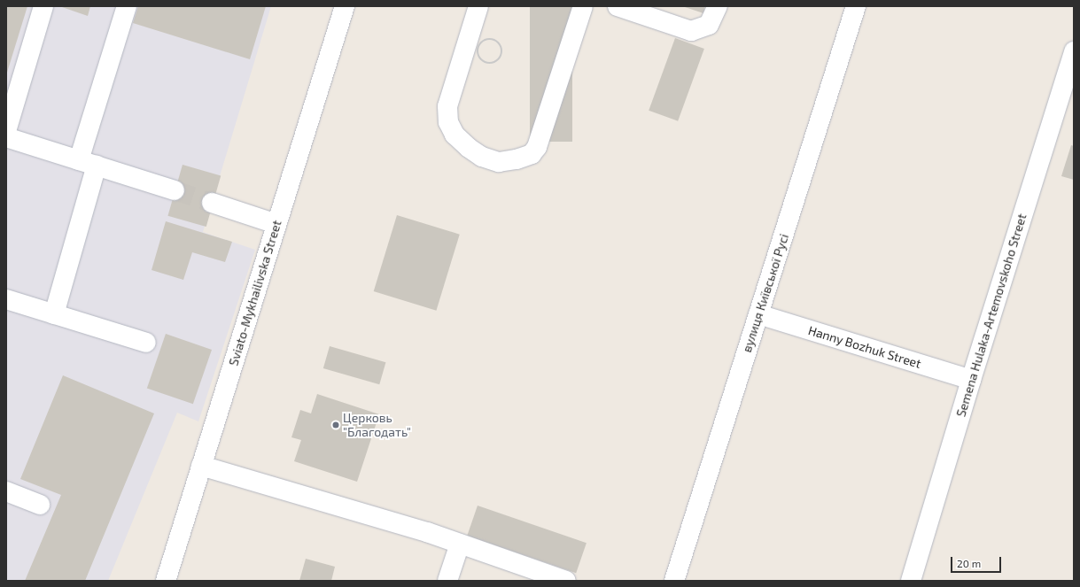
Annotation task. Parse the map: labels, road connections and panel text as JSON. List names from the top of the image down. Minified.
{"streets":{"street":["Sviato-Mykhailivska Street","вулиця Київської Русі","Semena Hulaka-Artemovskoho Street","Hanny Bozhuk Street"]},"crossings":[["вулиця Київської Русі","Hanny Bozhuk Street"],["Semena Hulaka-Artemovskoho Street","Hanny Bozhuk Street"]],"places":["Церковь \"Благодать\""],"scale_bar":"20 m"}
